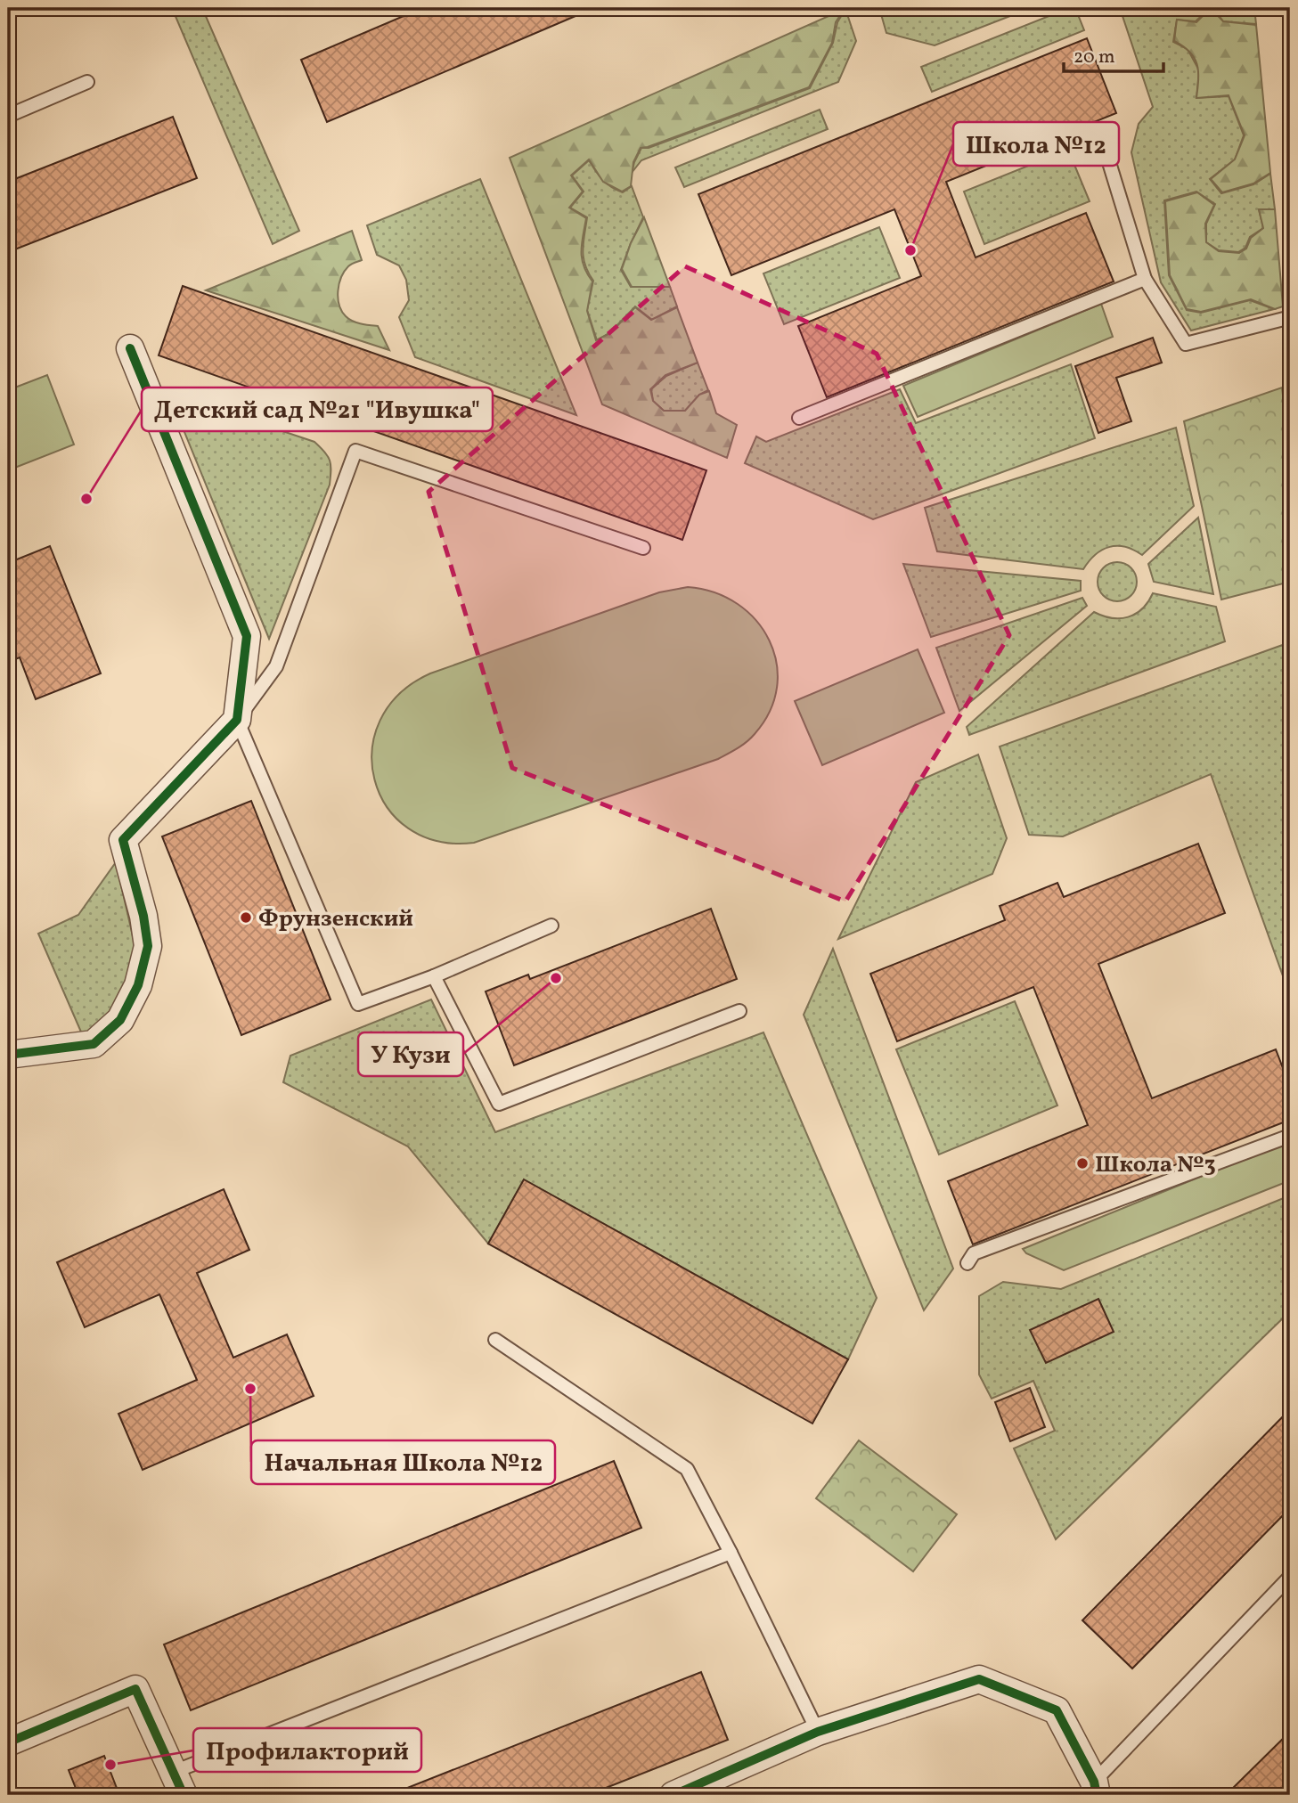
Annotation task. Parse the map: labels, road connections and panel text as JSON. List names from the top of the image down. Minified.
{"places":["Школа №12","Детский сад №21 \"Ивушка\"","Фрунзенский","У Кузи","Школа №3","Начальная Школа №12","Профилакторий"],"scale_bar":"20 m"}
